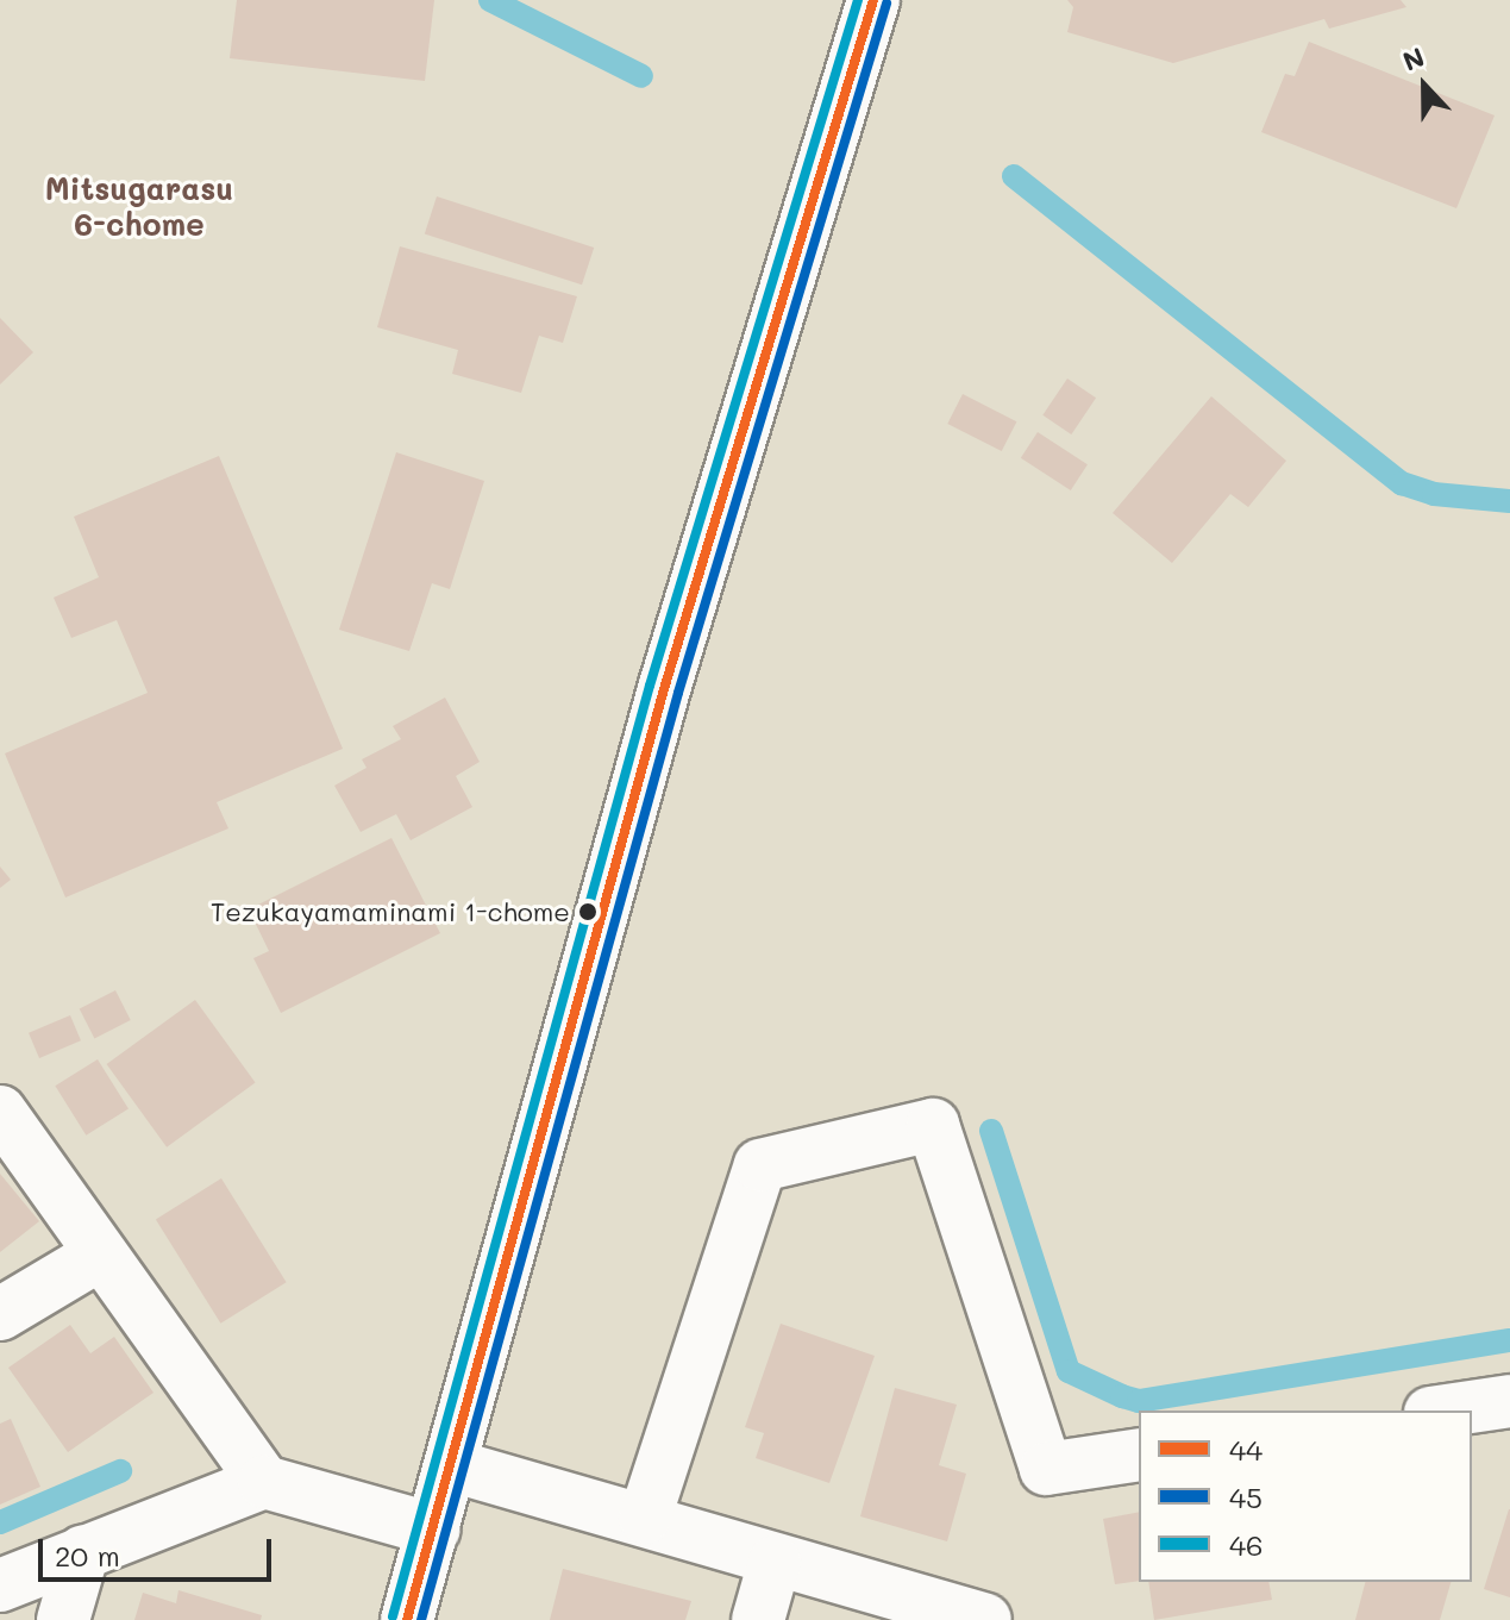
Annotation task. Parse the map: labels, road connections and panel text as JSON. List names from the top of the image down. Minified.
{"districts":["Mitsugarasu 6-chome"],"places":["Tezukayamaminami 1-chome"],"lines":["transit line 44","transit line 46","transit line 45"],"legend":["44","45","46"],"scale_bar":"20 m","north":"top"}
